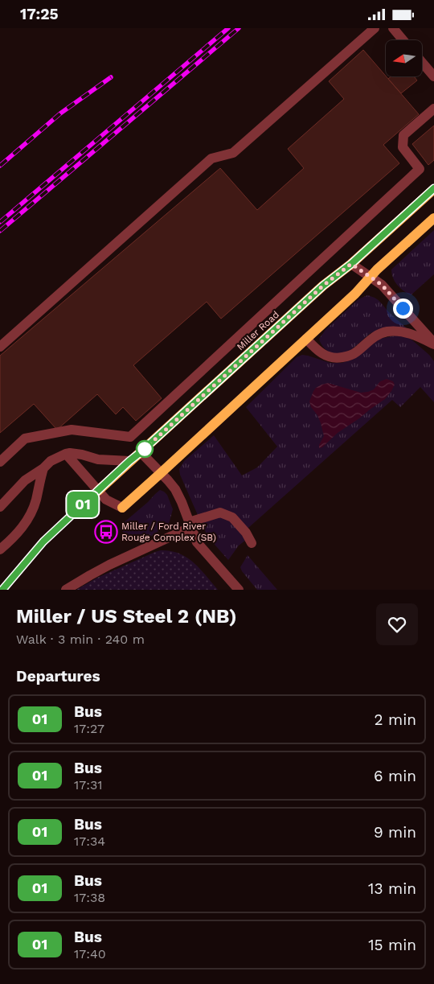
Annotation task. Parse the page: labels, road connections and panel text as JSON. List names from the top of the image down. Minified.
{"streets":{"main road":["Miller Road"]},"places":{"bus stop":["Miller / Ford River Rouge Complex (SB)"]},"lines":["bus line 01"],"north":"left","page":{"status":"17:25","on_map":"01","heading":[["Miller / US Steel 2 (NB)","Walk · 3 min · 240 m"],"Departures"],"list":[{"mark":"01","name":"Bus","note":"17:27","value":"2 min"},{"mark":"01","name":"Bus","note":"17:31","value":"6 min"},{"mark":"01","name":"Bus","note":"17:34","value":"9 min"},{"mark":"01","name":"Bus","note":"17:38","value":"13 min"},{"mark":"01","name":"Bus","note":"17:40","value":"15 min"}]}}
